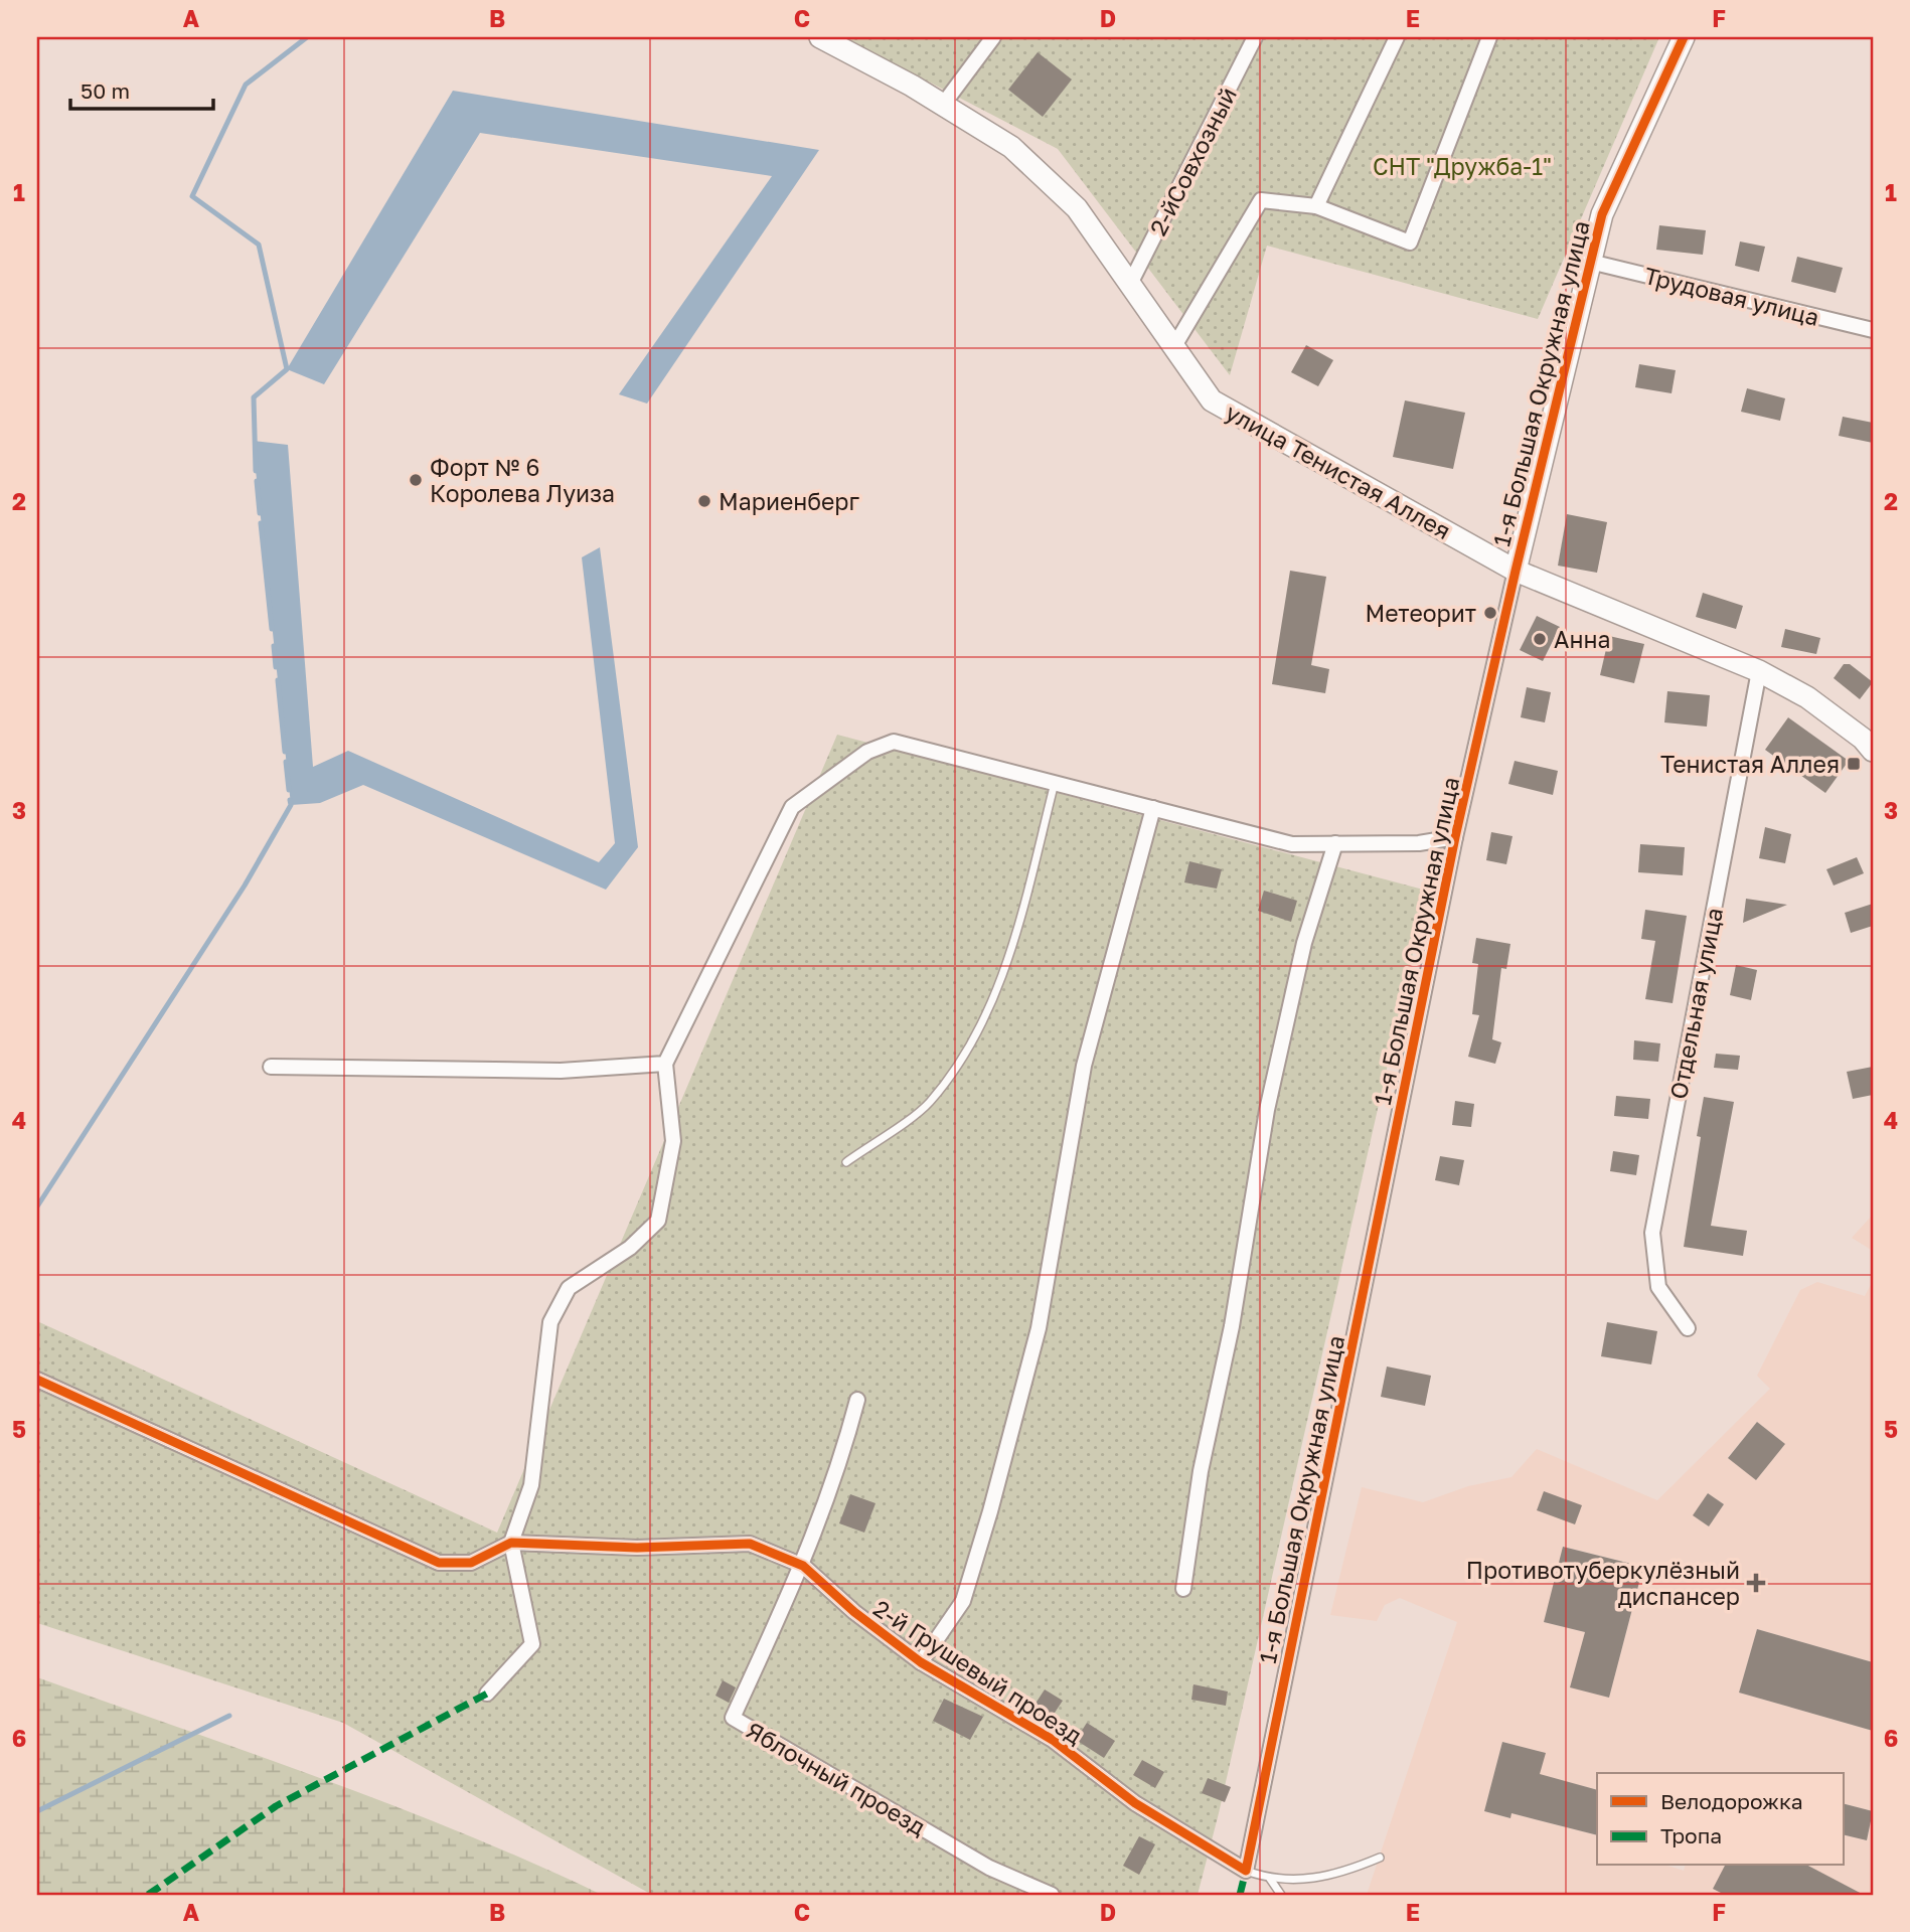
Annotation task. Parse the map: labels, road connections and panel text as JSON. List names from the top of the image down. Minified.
{"streets":{"main road":["1-я Большая Окружная улица","улица Тенистая Аллея"],"street":["2-йСовхозный","Трудовая улица","Отдельная улица","2-й Грушевый проезд","Яблочный проезд"]},"crossings":[["2-йСовхозный","улица Тенистая Аллея"],["Трудовая улица","1-я Большая Окружная улица"],["1-я Большая Окружная улица","улица Тенистая Аллея"],["1-я Большая Окружная улица","2-й Грушевый проезд"],["улица Тенистая Аллея","Отдельная улица"],["2-й Грушевый проезд","Яблочный проезд"]],"parks":["СНТ \"Дружба-1\""],"places":{"other":["Форт № 6 Королева Луиза","Мариенберг","Метеорит","Анна"],"transit":["Тенистая Аллея"],"health":["Противотуберкулёзный диспансер"]},"legend":["Велодорожка","Тропа"],"scale_bar":"50 m","grid":{"columns":["A","B","C","D","E","F"],"rows":["1","2","3","4","5","6"]}}
